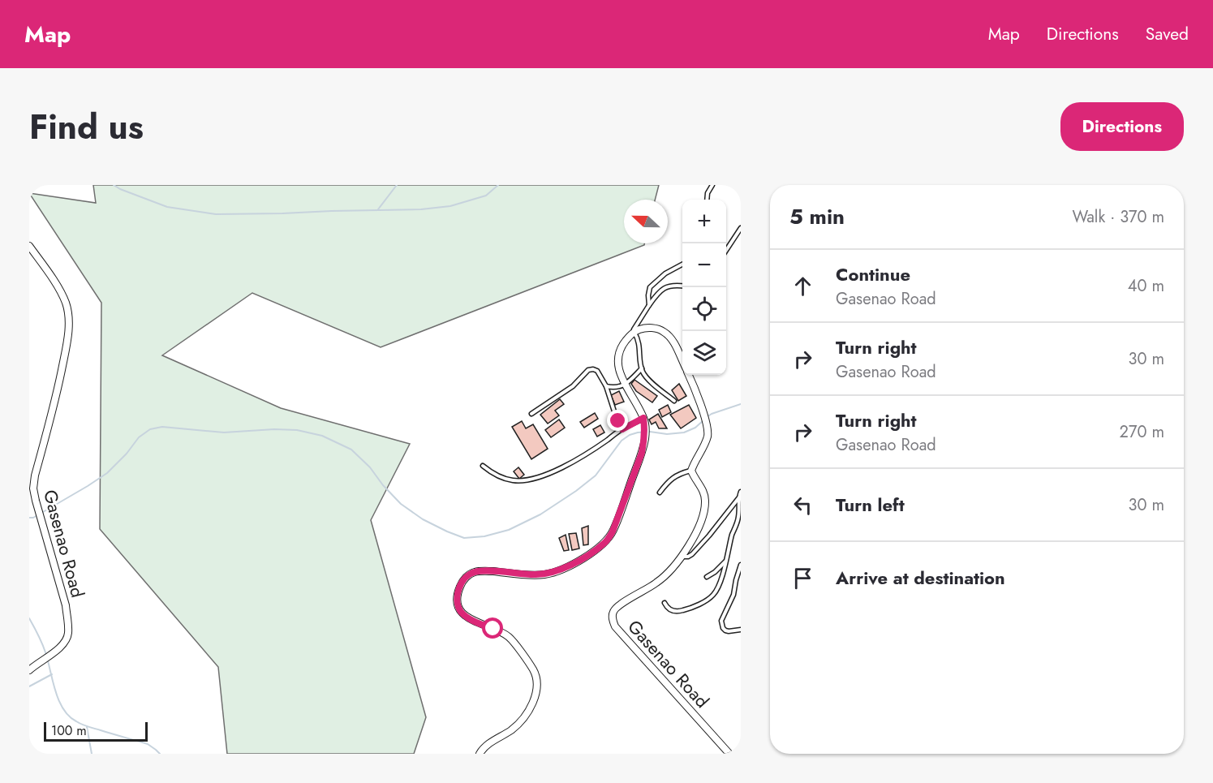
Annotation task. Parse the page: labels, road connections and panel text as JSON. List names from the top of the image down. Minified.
{"streets":{"street":["Gasenao Road"]},"scale_bar":"100 m","north":"left","page":{"header":"Map","nav":["Map","Directions","Saved"],"title":"Find us","buttons":"Directions","heading":["5 min","Walk · 370 m"],"map_buttons":["+","−"],"list":[["Continue","Gasenao Road","40 m"],["Turn right","Gasenao Road","30 m"],["Turn right","Gasenao Road","270 m"],["Turn left","30 m"],"Arrive at destination"],"scale":"100 m"}}
